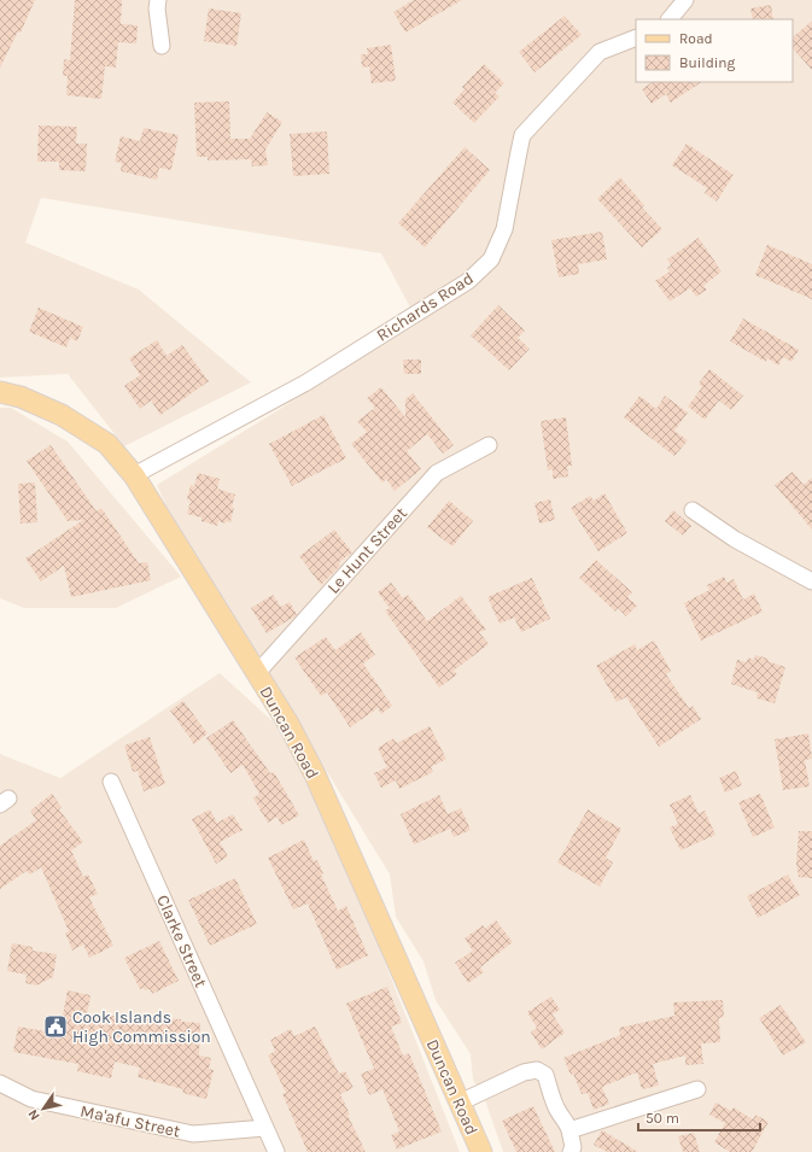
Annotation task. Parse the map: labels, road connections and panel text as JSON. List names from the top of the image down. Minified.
{"streets":{"main road":["Duncan Road"],"street":["Richards Road","Le Hunt Street","Clarke Street","Ma'afu Street"]},"crossings":[["Richards Road","Duncan Road"],["Le Hunt Street","Duncan Road"],["Clarke Street","Ma'afu Street"]],"places":{"public building":["Cook Islands High Commission"]},"legend":["Road","Building"],"scale_bar":"50 m","north":"bottom left"}
